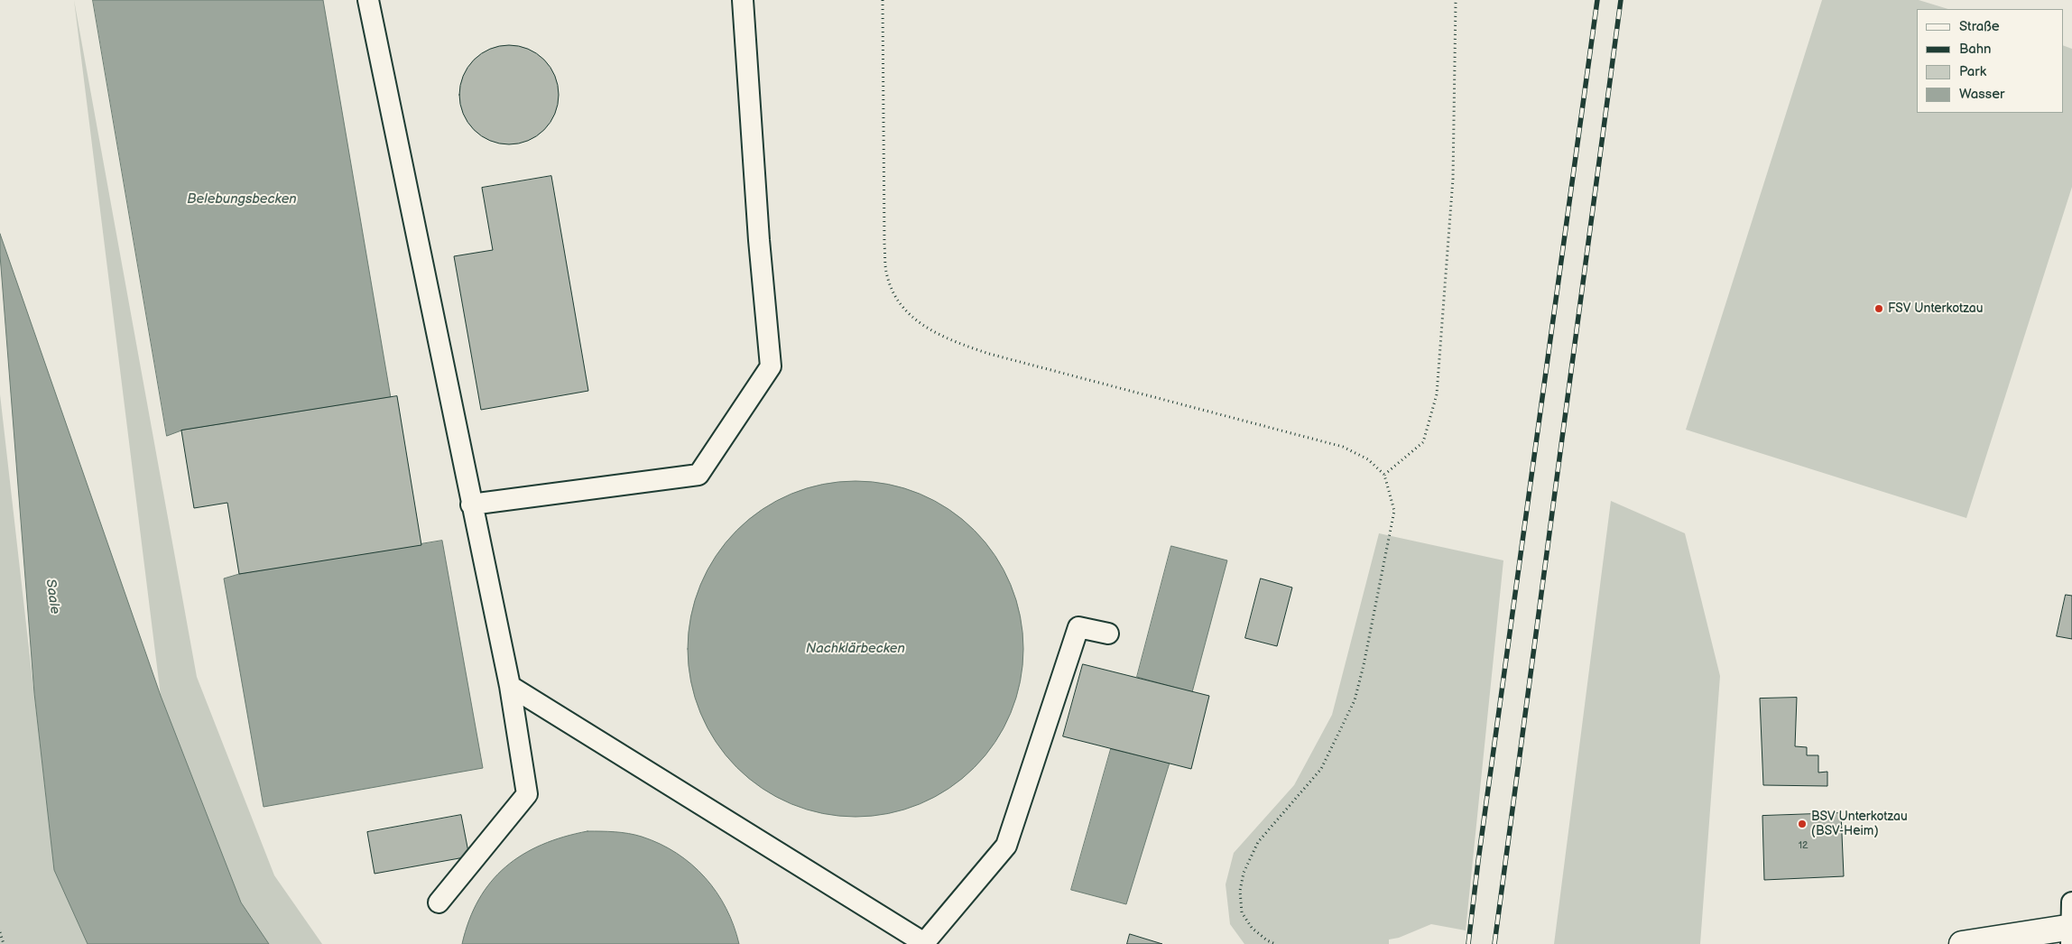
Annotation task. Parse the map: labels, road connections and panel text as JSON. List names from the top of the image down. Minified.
{"water":["Belebungsbecken","Saale","Nachklärbecken"],"places":["FSV Unterkotzau","BSV Unterkotzau (BSV-Heim)"],"house_numbers":["12"],"legend":["Straße","Bahn","Park","Wasser"]}
